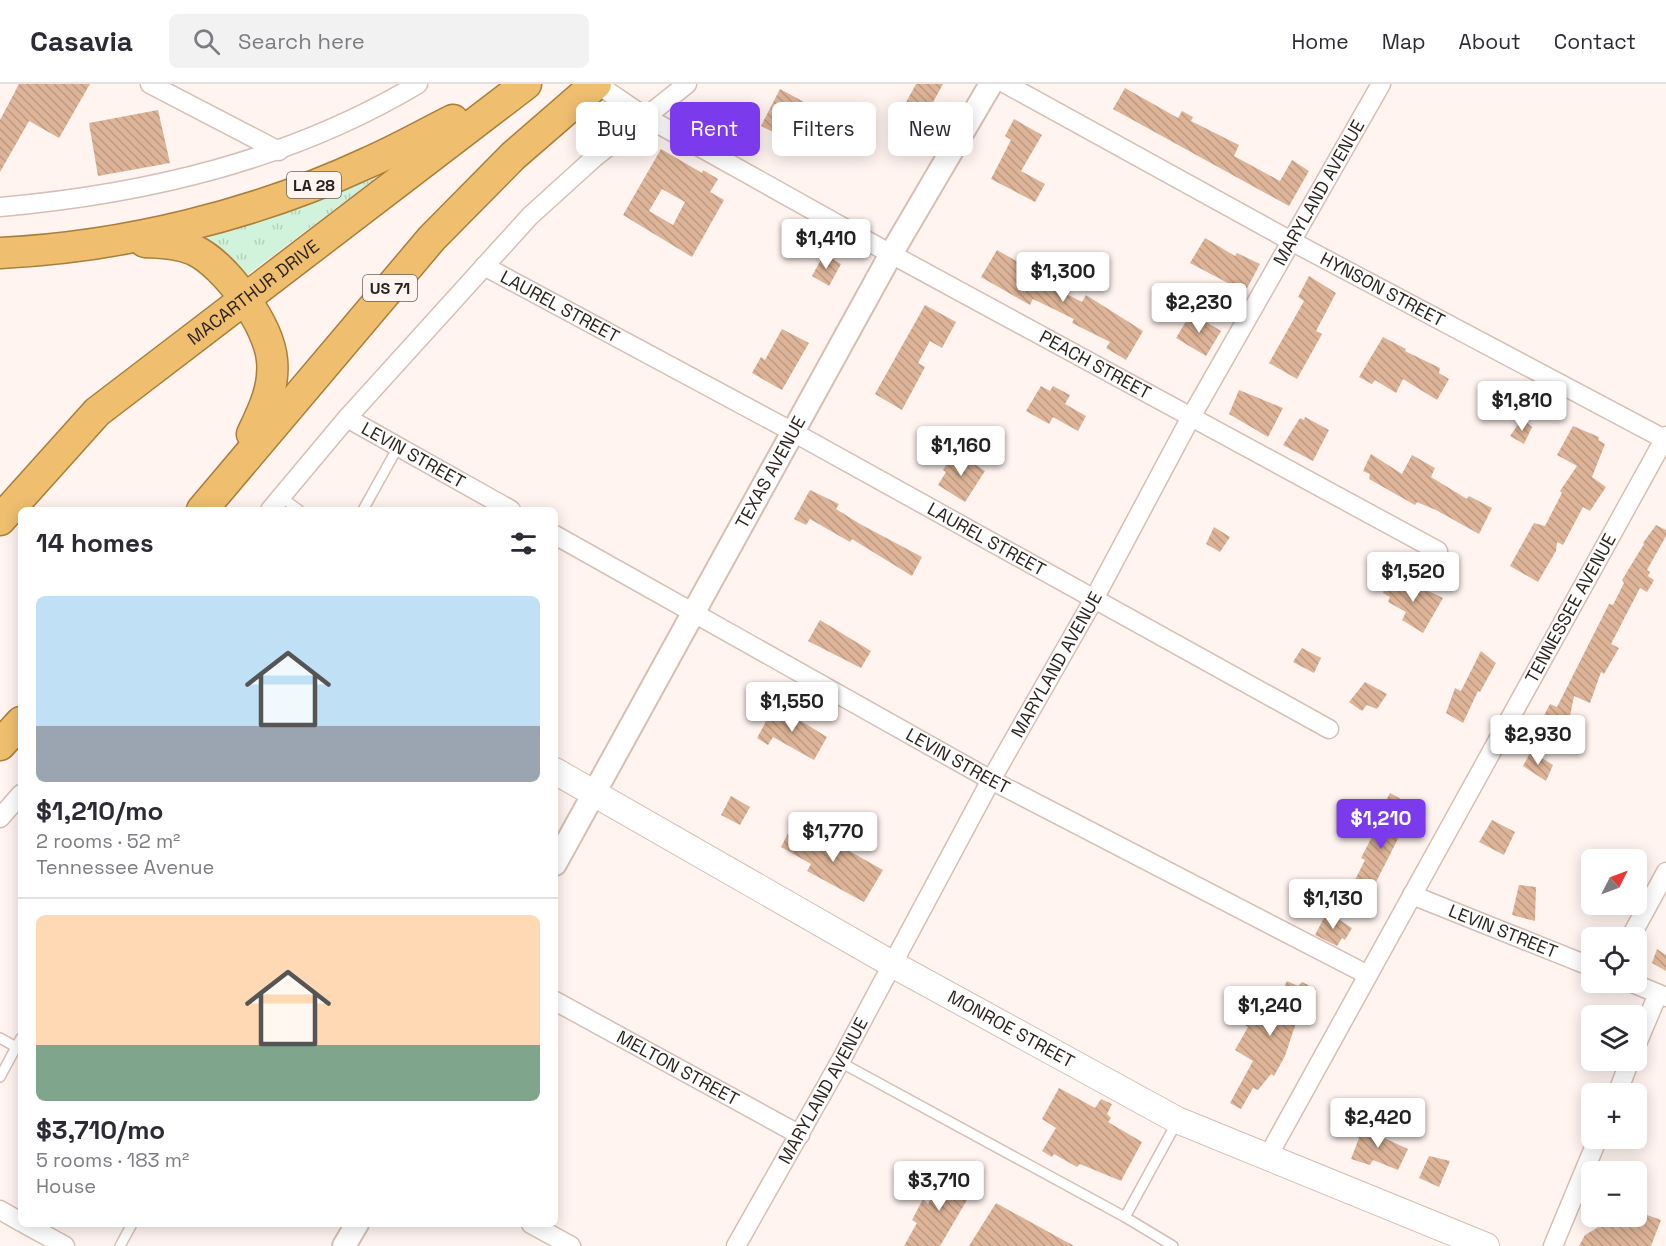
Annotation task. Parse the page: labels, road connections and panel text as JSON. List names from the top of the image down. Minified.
{"streets":{"highway":["LA 28","US 71","MACARTHUR DRIVE"],"main road":["MONROE STREET"],"street":["MARYLAND AVENUE","HYNSON STREET","LAUREL STREET","PEACH STREET","LEVIN STREET","TEXAS AVENUE","TENNESSEE AVENUE","MELTON STREET"]},"crossings":[["MARYLAND AVENUE","HYNSON STREET"],["MARYLAND AVENUE","LAUREL STREET"],["MARYLAND AVENUE","PEACH STREET"],["MARYLAND AVENUE","LEVIN STREET"],["MARYLAND AVENUE","MONROE STREET"],["MARYLAND AVENUE","MELTON STREET"],["US 71","PEACH STREET"],["HYNSON STREET","TENNESSEE AVENUE"],["LAUREL STREET","TEXAS AVENUE"],["PEACH STREET","TEXAS AVENUE"],["LEVIN STREET","TEXAS AVENUE"],["LEVIN STREET","TENNESSEE AVENUE"],["TEXAS AVENUE","MONROE STREET"],["TENNESSEE AVENUE","MONROE STREET"]],"north":"top right","page":{"header":"Casavia","search":"Search here","nav":["Home","Map","About","Contact"],"chip":["Buy","Rent","Filters","New"],"price":["$1,410","$1,300","$2,230","$1,810","$1,160","$1,520","$1,550","$2,930","$1,210","$1,770","$1,130","$1,240","$2,420","$3,710"],"heading":"14 homes","list":[{"name":"$1,210/mo","note":"2 rooms · 52 m² · Tennessee Avenue"},{"name":"$3,710/mo","note":"5 rooms · 183 m² · House"}],"map_buttons":["+","−"]}}
